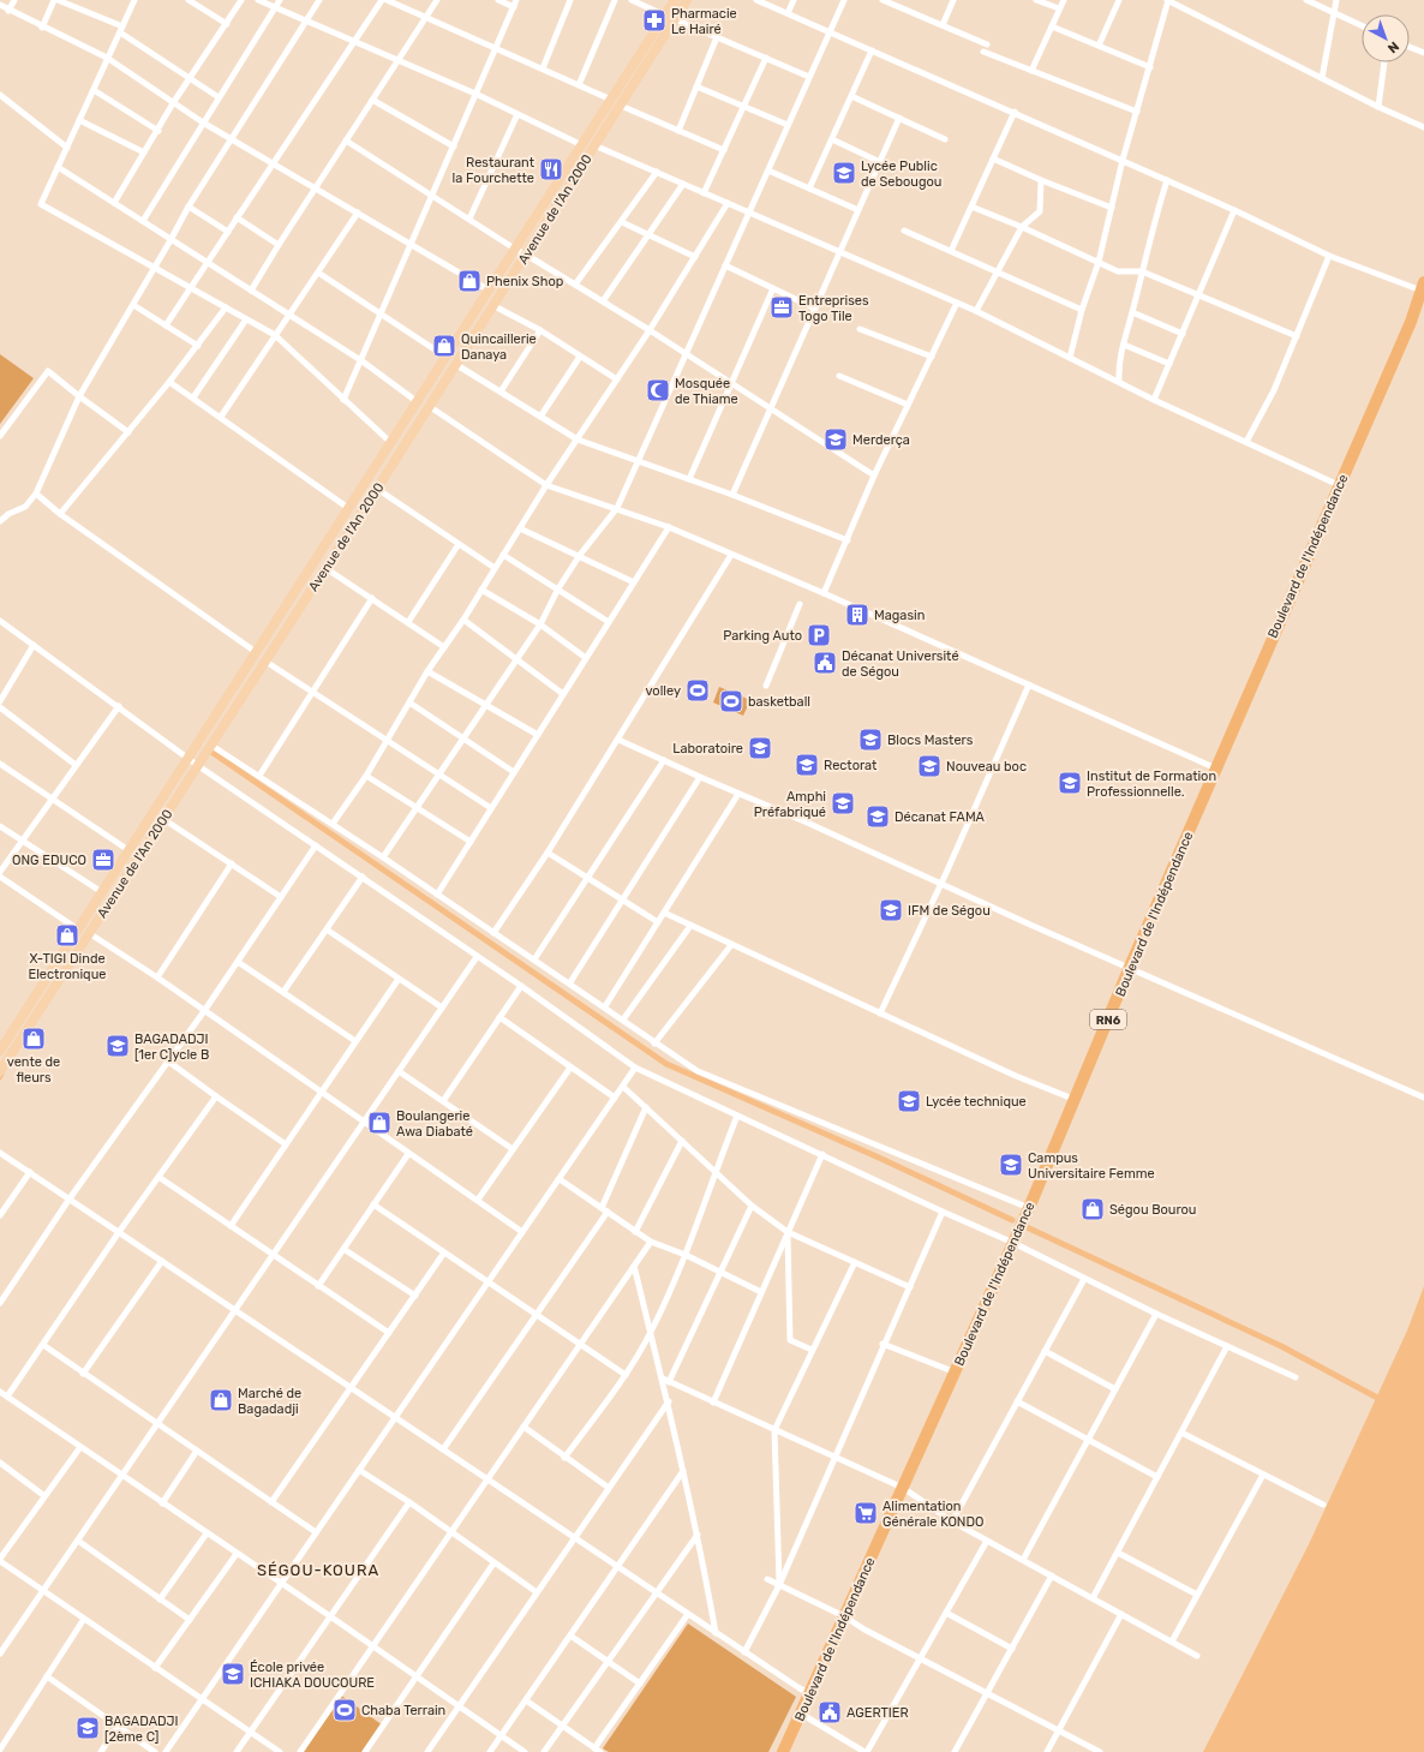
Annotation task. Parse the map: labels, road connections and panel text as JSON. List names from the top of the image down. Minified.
{"streets":{"highway":["Boulevard de l'Indépendance","RN6"],"main road":["Avenue de l'An 2000"]},"districts":["SÉGOU-KOURA"],"places":{"pharmacy":["Pharmacie Le Hairé"],"restaurant":["Restaurant la Fourchette"],"school or university":["Lycée Public de Sebougou","Merderça","Blocs Masters","Laboratoire","Rectorat","Nouveau boc","Institut de Formation Professionnelle.","Amphi Préfabriqué","Décanat FAMA","IFM de Ségou","BAGADADJI [1er C]ycle B","Lycée technique","Campus Universitaire Femme","École privée ICHIAKA DOUCOURE","BAGADADJI [2ème C]"],"shop":["Phenix Shop","Quincaillerie Danaya","X-TIGI Dinde Electronique","vente de fleurs","Boulangerie Awa Diabaté","Ségou Bourou","Marché de Bagadadji"],"office":["Entreprises Togo Tile","ONG EDUCO"],"mosque":["Mosquée de Thiame"],"building":["Magasin"],"parking":["Parking Auto"],"public building":["Décanat Université de Ségou","AGERTIER"],"sports":["volley","basketball","Chaba Terrain"],"supermarket":["Alimentation Générale KONDO"]},"north":"bottom right"}
